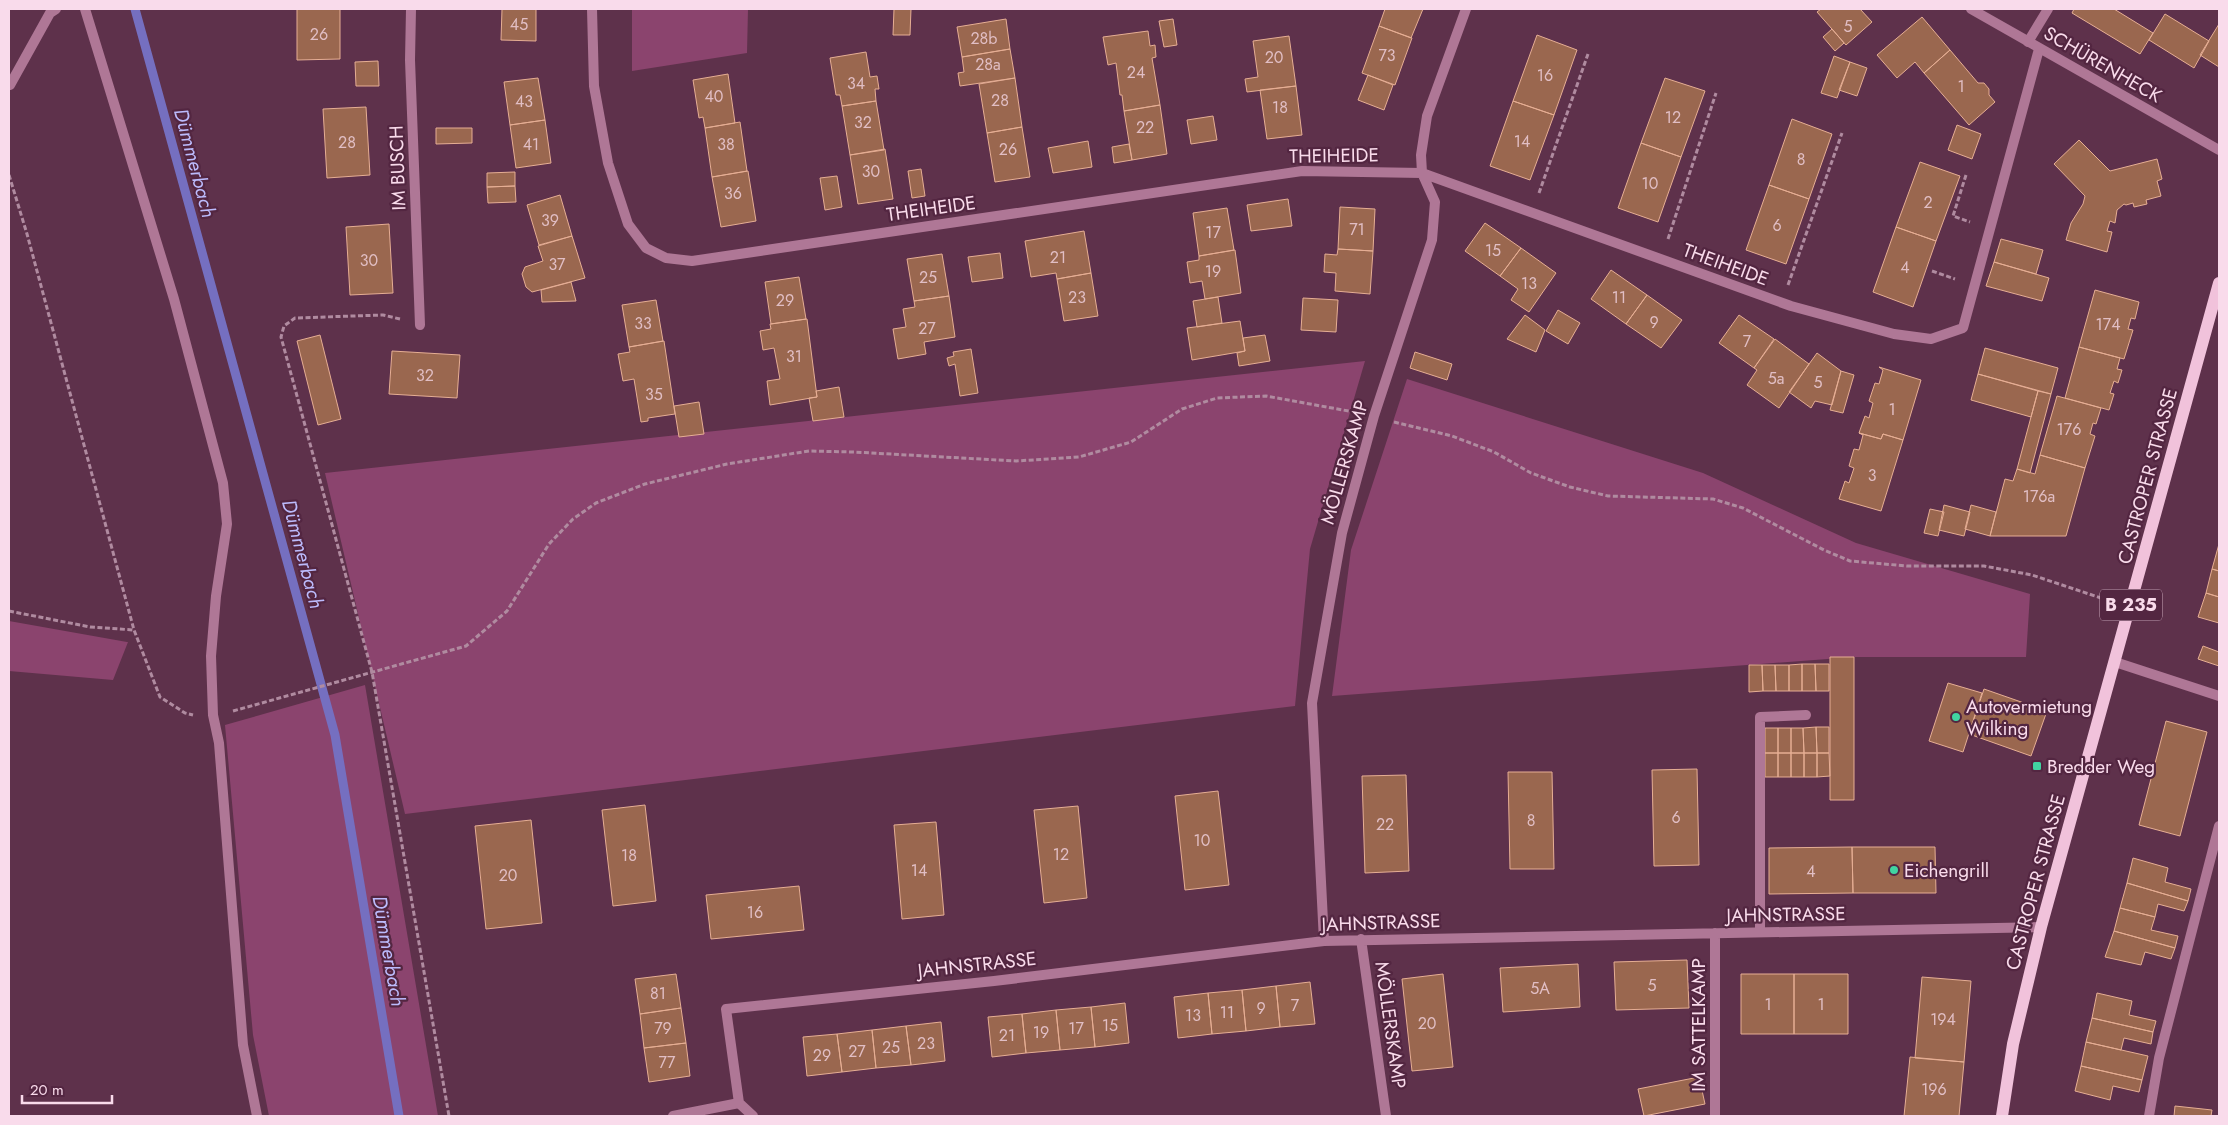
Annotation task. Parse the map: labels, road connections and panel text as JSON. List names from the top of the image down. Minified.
{"streets":{"main road":["CASTROPER STRASSE","B 235"],"street":["SCHÜRENHECK","THEIHEIDE","IM BUSCH","MÖLLERSKAMP","JAHNSTRASSE","IM SATTELKAMP"]},"crossings":[["SCHÜRENHECK","THEIHEIDE"],["THEIHEIDE","MÖLLERSKAMP"],["MÖLLERSKAMP","JAHNSTRASSE"],["CASTROPER STRASSE","JAHNSTRASSE"],["JAHNSTRASSE","IM SATTELKAMP"]],"water":["Dümmerbach"],"places":{"other":["Autovermietung Wilking","Eichengrill"],"transit":["Bredder Weg"]},"house_numbers":["45","5","26","28b","73","20","28a","24","16","34","1","40","28","43","18","12","32","22","14","28","41","38","26","8","30","10","36","2","39","6","71","17","15","21","30","37","4","19","25","13","23","11","29","9","33","174","27","7","31","32","5a","5","35","1","176","3","176a","6","8","22","10","12","18","14","4","20","16","5","5A","81","1","1","7","9","11","13","194","20","15","79","17","19","21","23","25","27","29","77","196"],"scale_bar":"20 m"}
